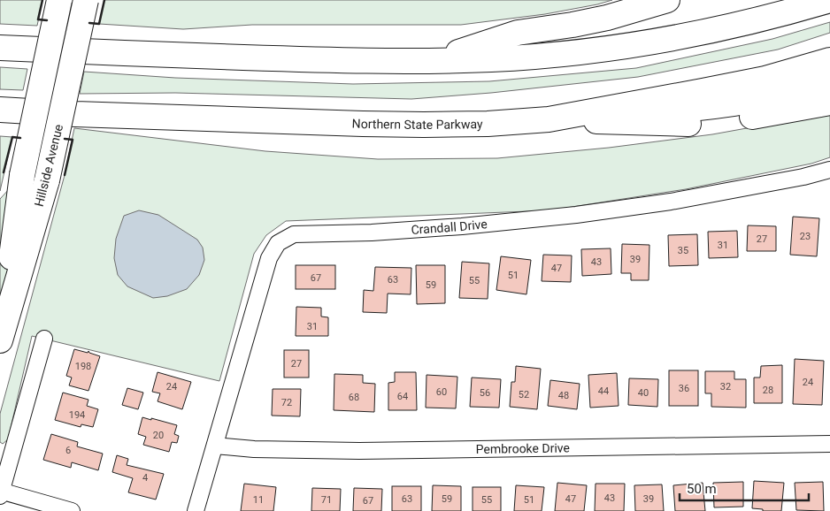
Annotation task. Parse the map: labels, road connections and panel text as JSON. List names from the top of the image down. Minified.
{"streets":{"main road":["Northern State Parkway","Hillside Avenue"],"street":["Crandall Drive","Pembrooke Drive"]},"crossings":[["Crandall Drive","Pembrooke Drive"]],"house_numbers":["23","27","31","35","39","43","47","51","67","63","55","59","31","27","198","24","24","32","36","28","44","60","56","40","52","48","64","68","72","194","20","6","4","43","63","59","47","39","11","71","55","51","67"],"scale_bar":"50 m"}
